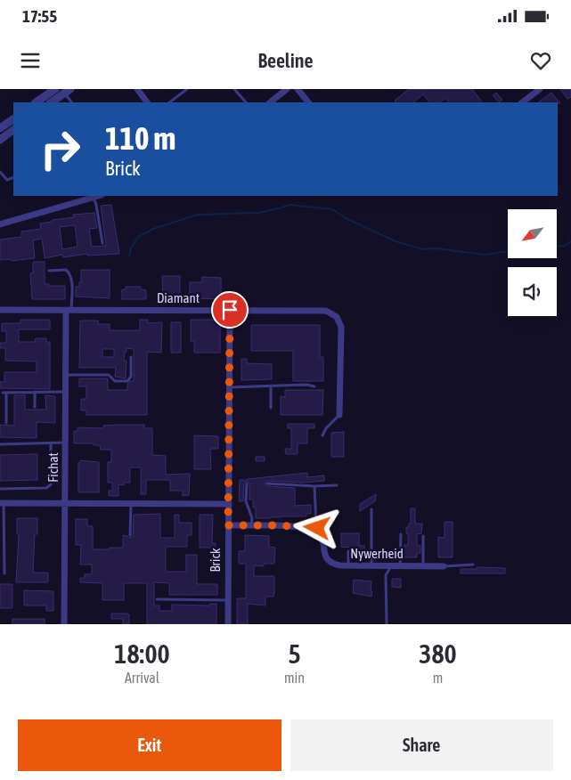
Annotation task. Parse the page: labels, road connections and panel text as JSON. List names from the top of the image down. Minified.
{"streets":{"street":["Diamant","Fichat","Nywerheid","Brick"]},"crossings":[["Diamant","Fichat"],["Diamant","Brick"]],"north":"bottom left","page":{"status":"17:55","header":"Beeline","turn":["110 m","Brick"],"eta":["18:00","Arrival","5","min","380","m"],"buttons":["Exit","Share"]}}
